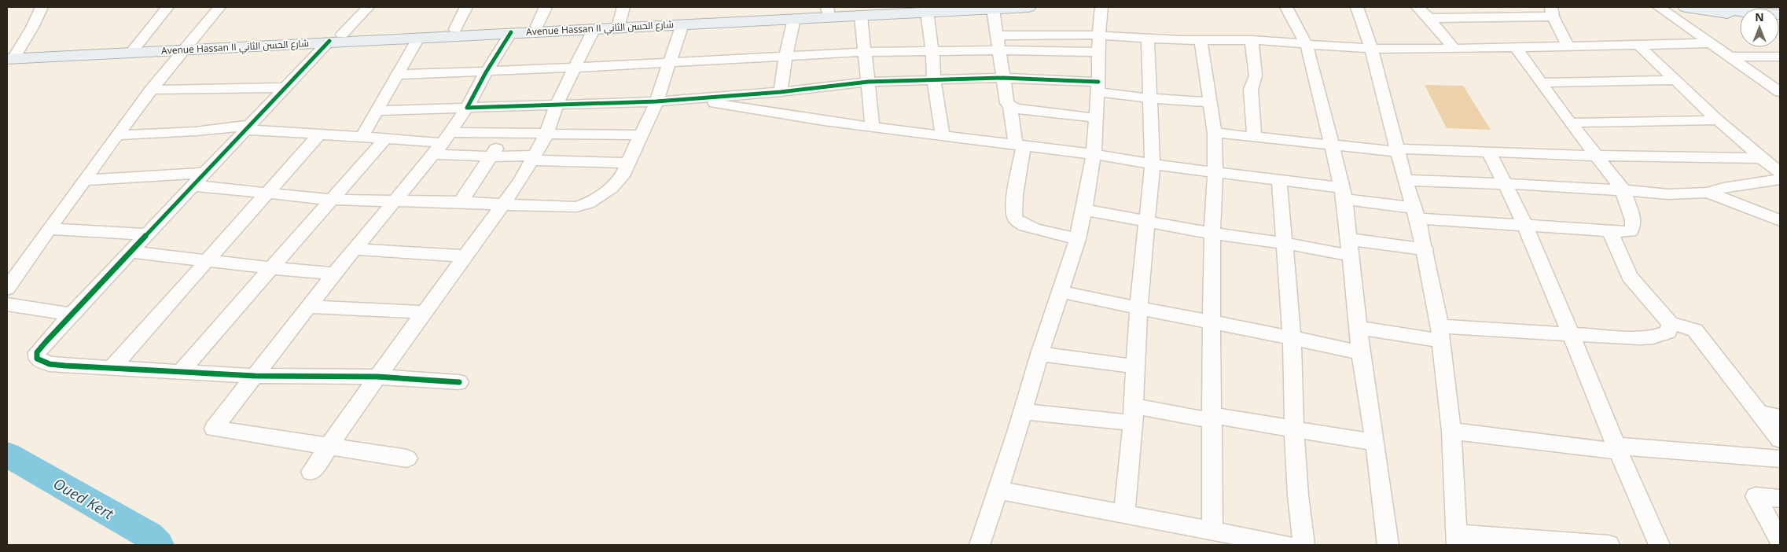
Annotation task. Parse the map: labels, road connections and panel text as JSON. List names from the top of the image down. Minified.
{"streets":{"main road":["Avenue Hassan II شارع الحسن الثاني"]},"water":["Oued Kert"],"north":"top"}
